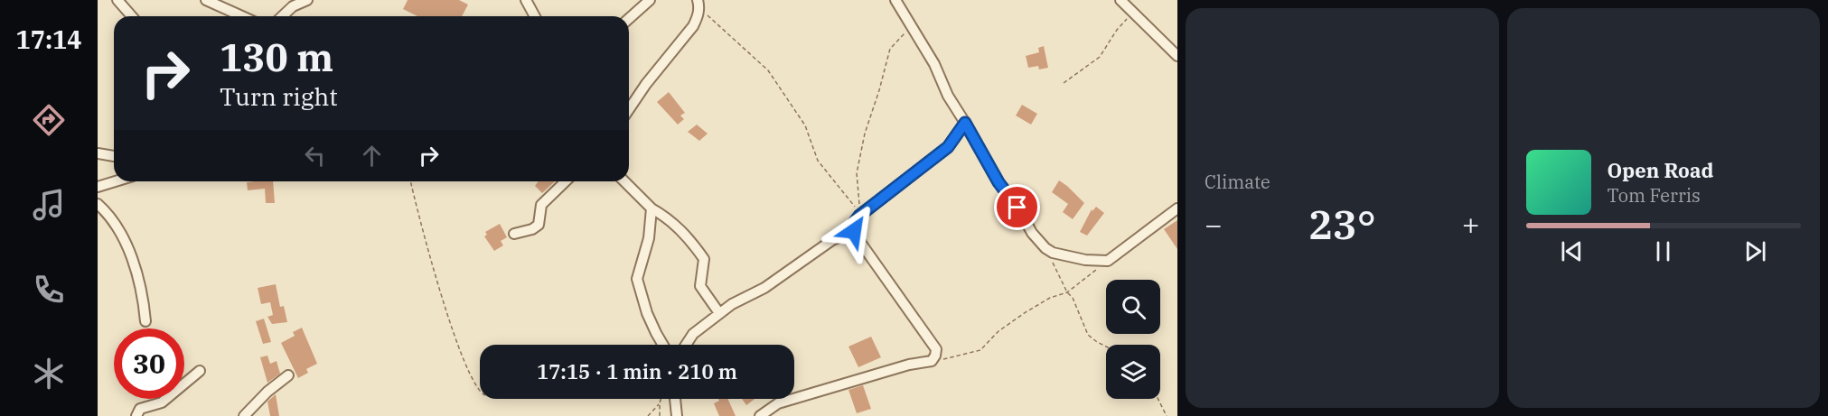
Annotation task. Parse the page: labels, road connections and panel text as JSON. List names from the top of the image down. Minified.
{"page":{"tabs":"17:14","tile":"Climate","turn":["130 m","Turn right"],"song":["Open Road","Tom Ferris"],"heat":["−","23°","+"],"limit":"30","trip":"17:15 · 1 min · 210 m"}}
